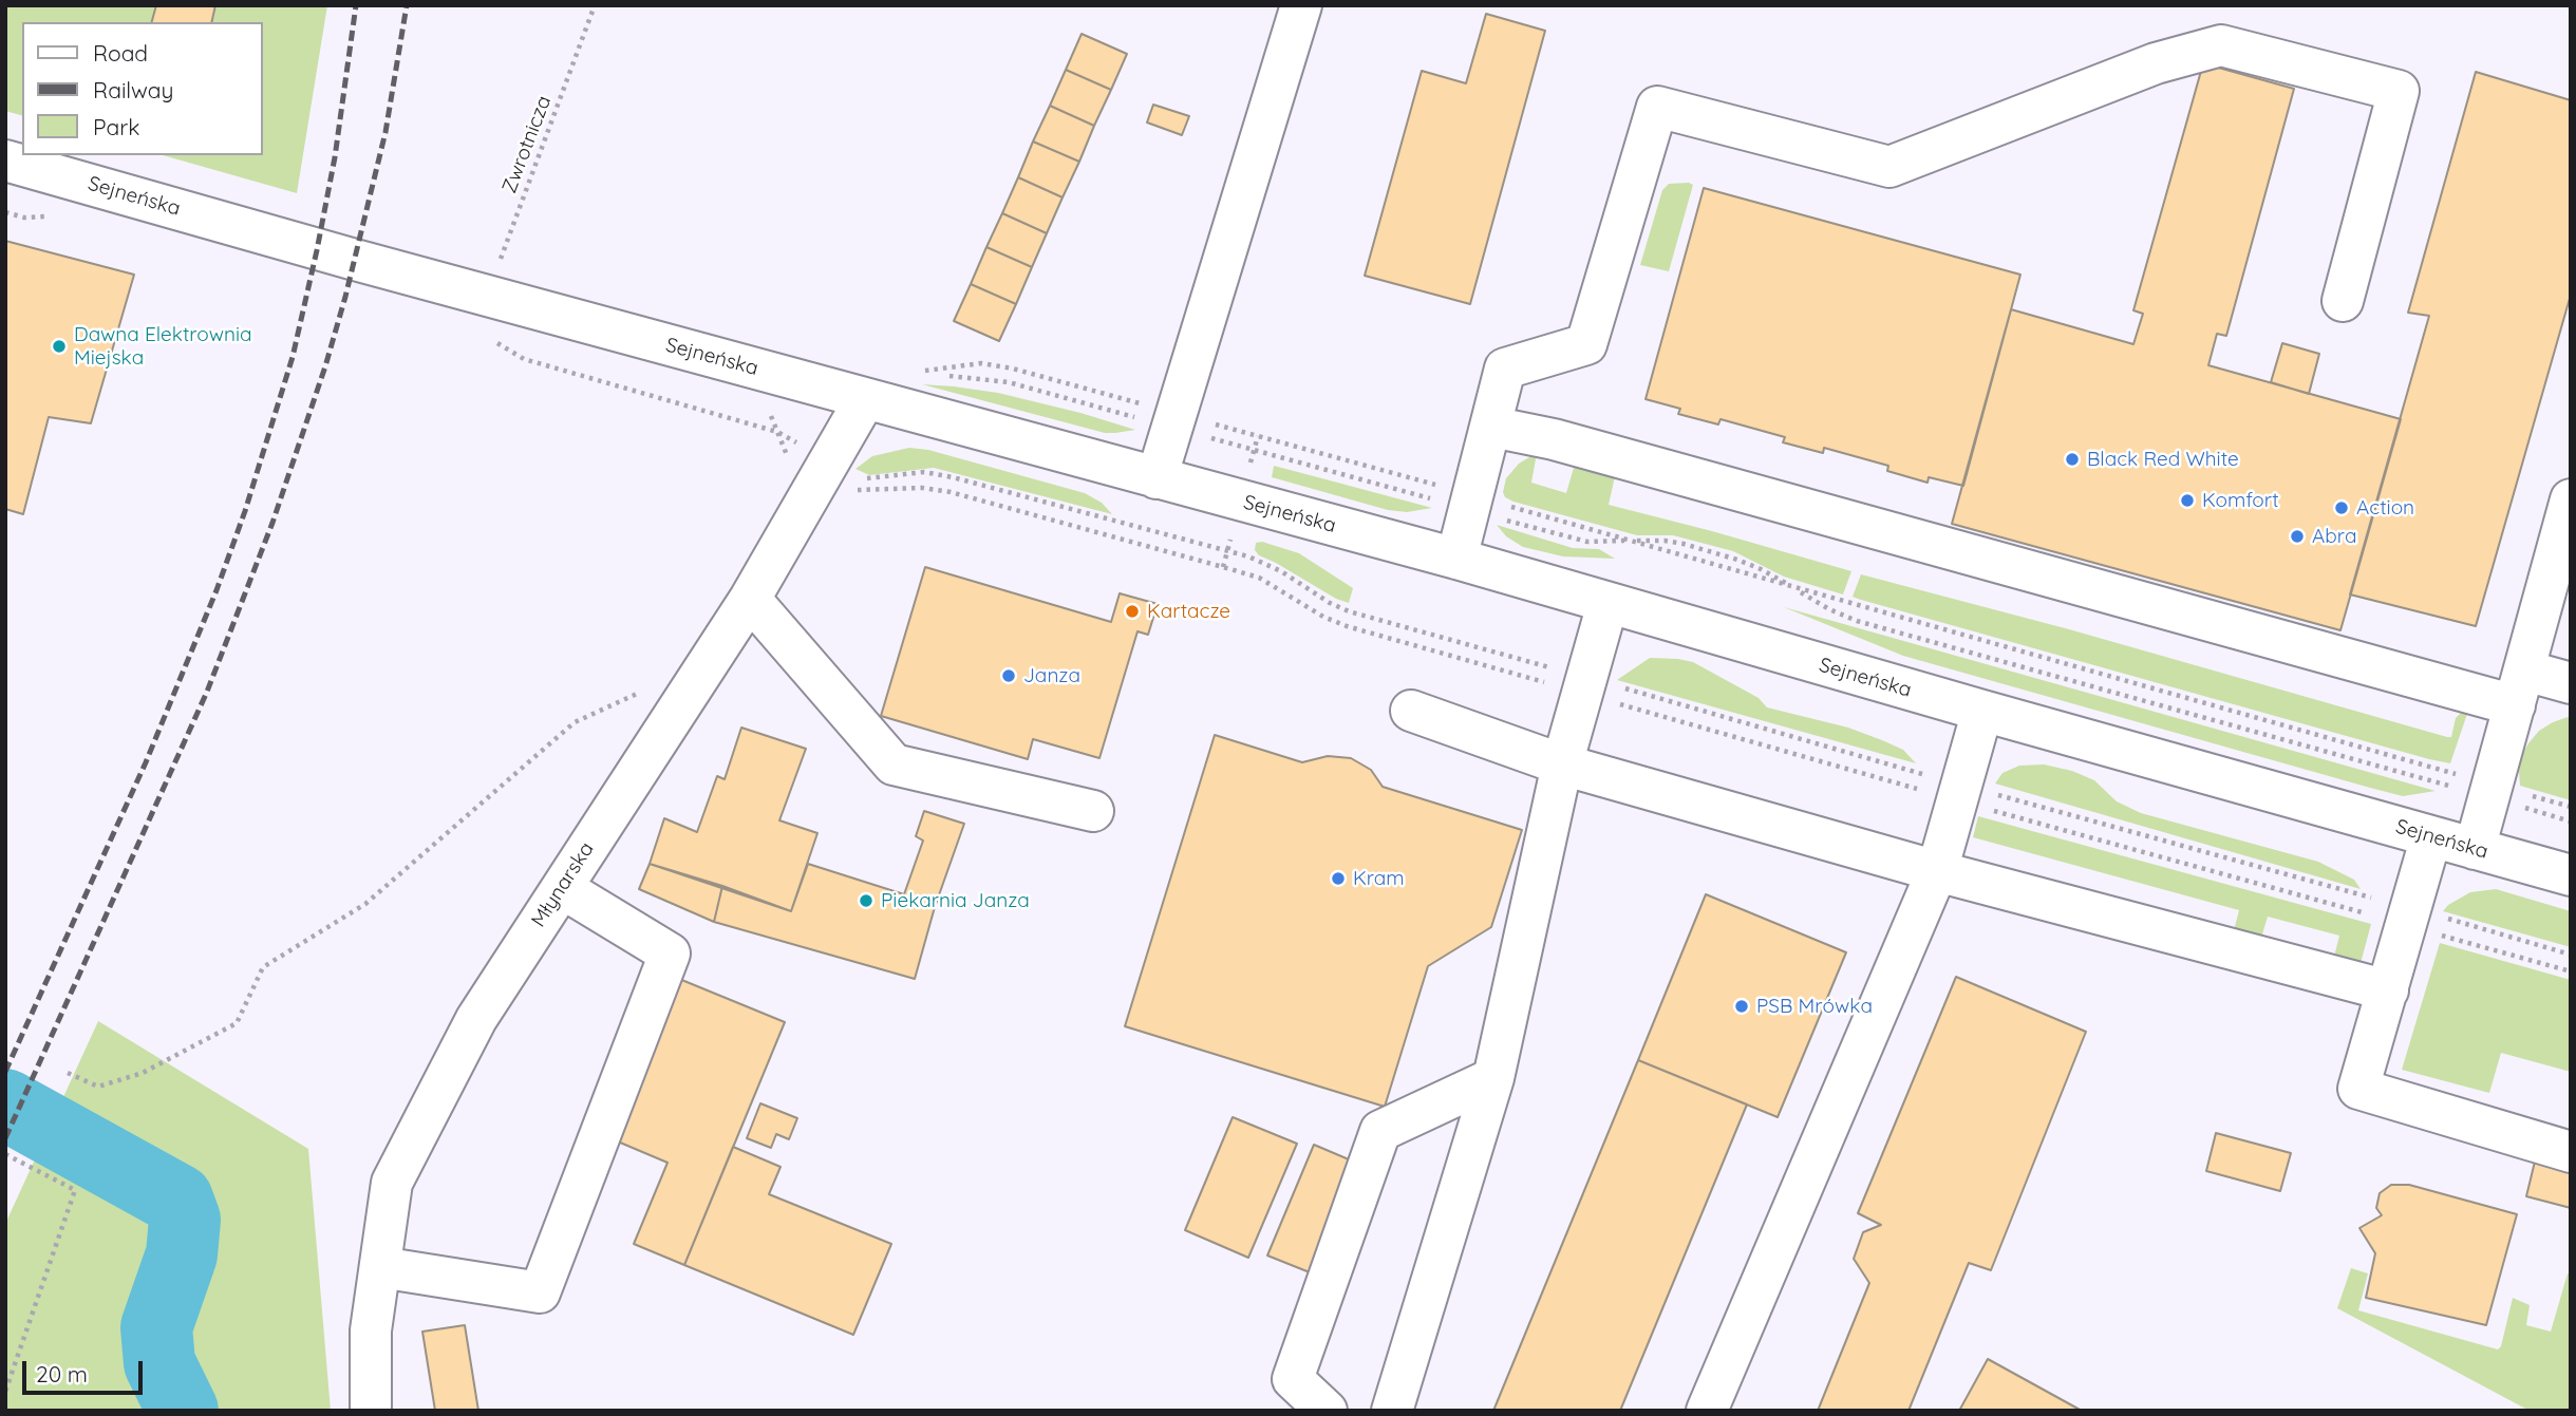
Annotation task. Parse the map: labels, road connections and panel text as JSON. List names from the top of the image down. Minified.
{"streets":{"street":["Sejneńska","Młynarska"],"path":["Zwrotnicza"]},"crossings":[["Zwrotnicza","Sejneńska"],["Sejneńska","Młynarska"]],"places":["Dawna Elektrownia Miejska","Black Red White","Komfort","Action","Abra","Kartacze","Janza","Kram","Piekarnia Janza","PSB Mrówka"],"legend":["Road","Railway","Park"],"scale_bar":"20 m"}
